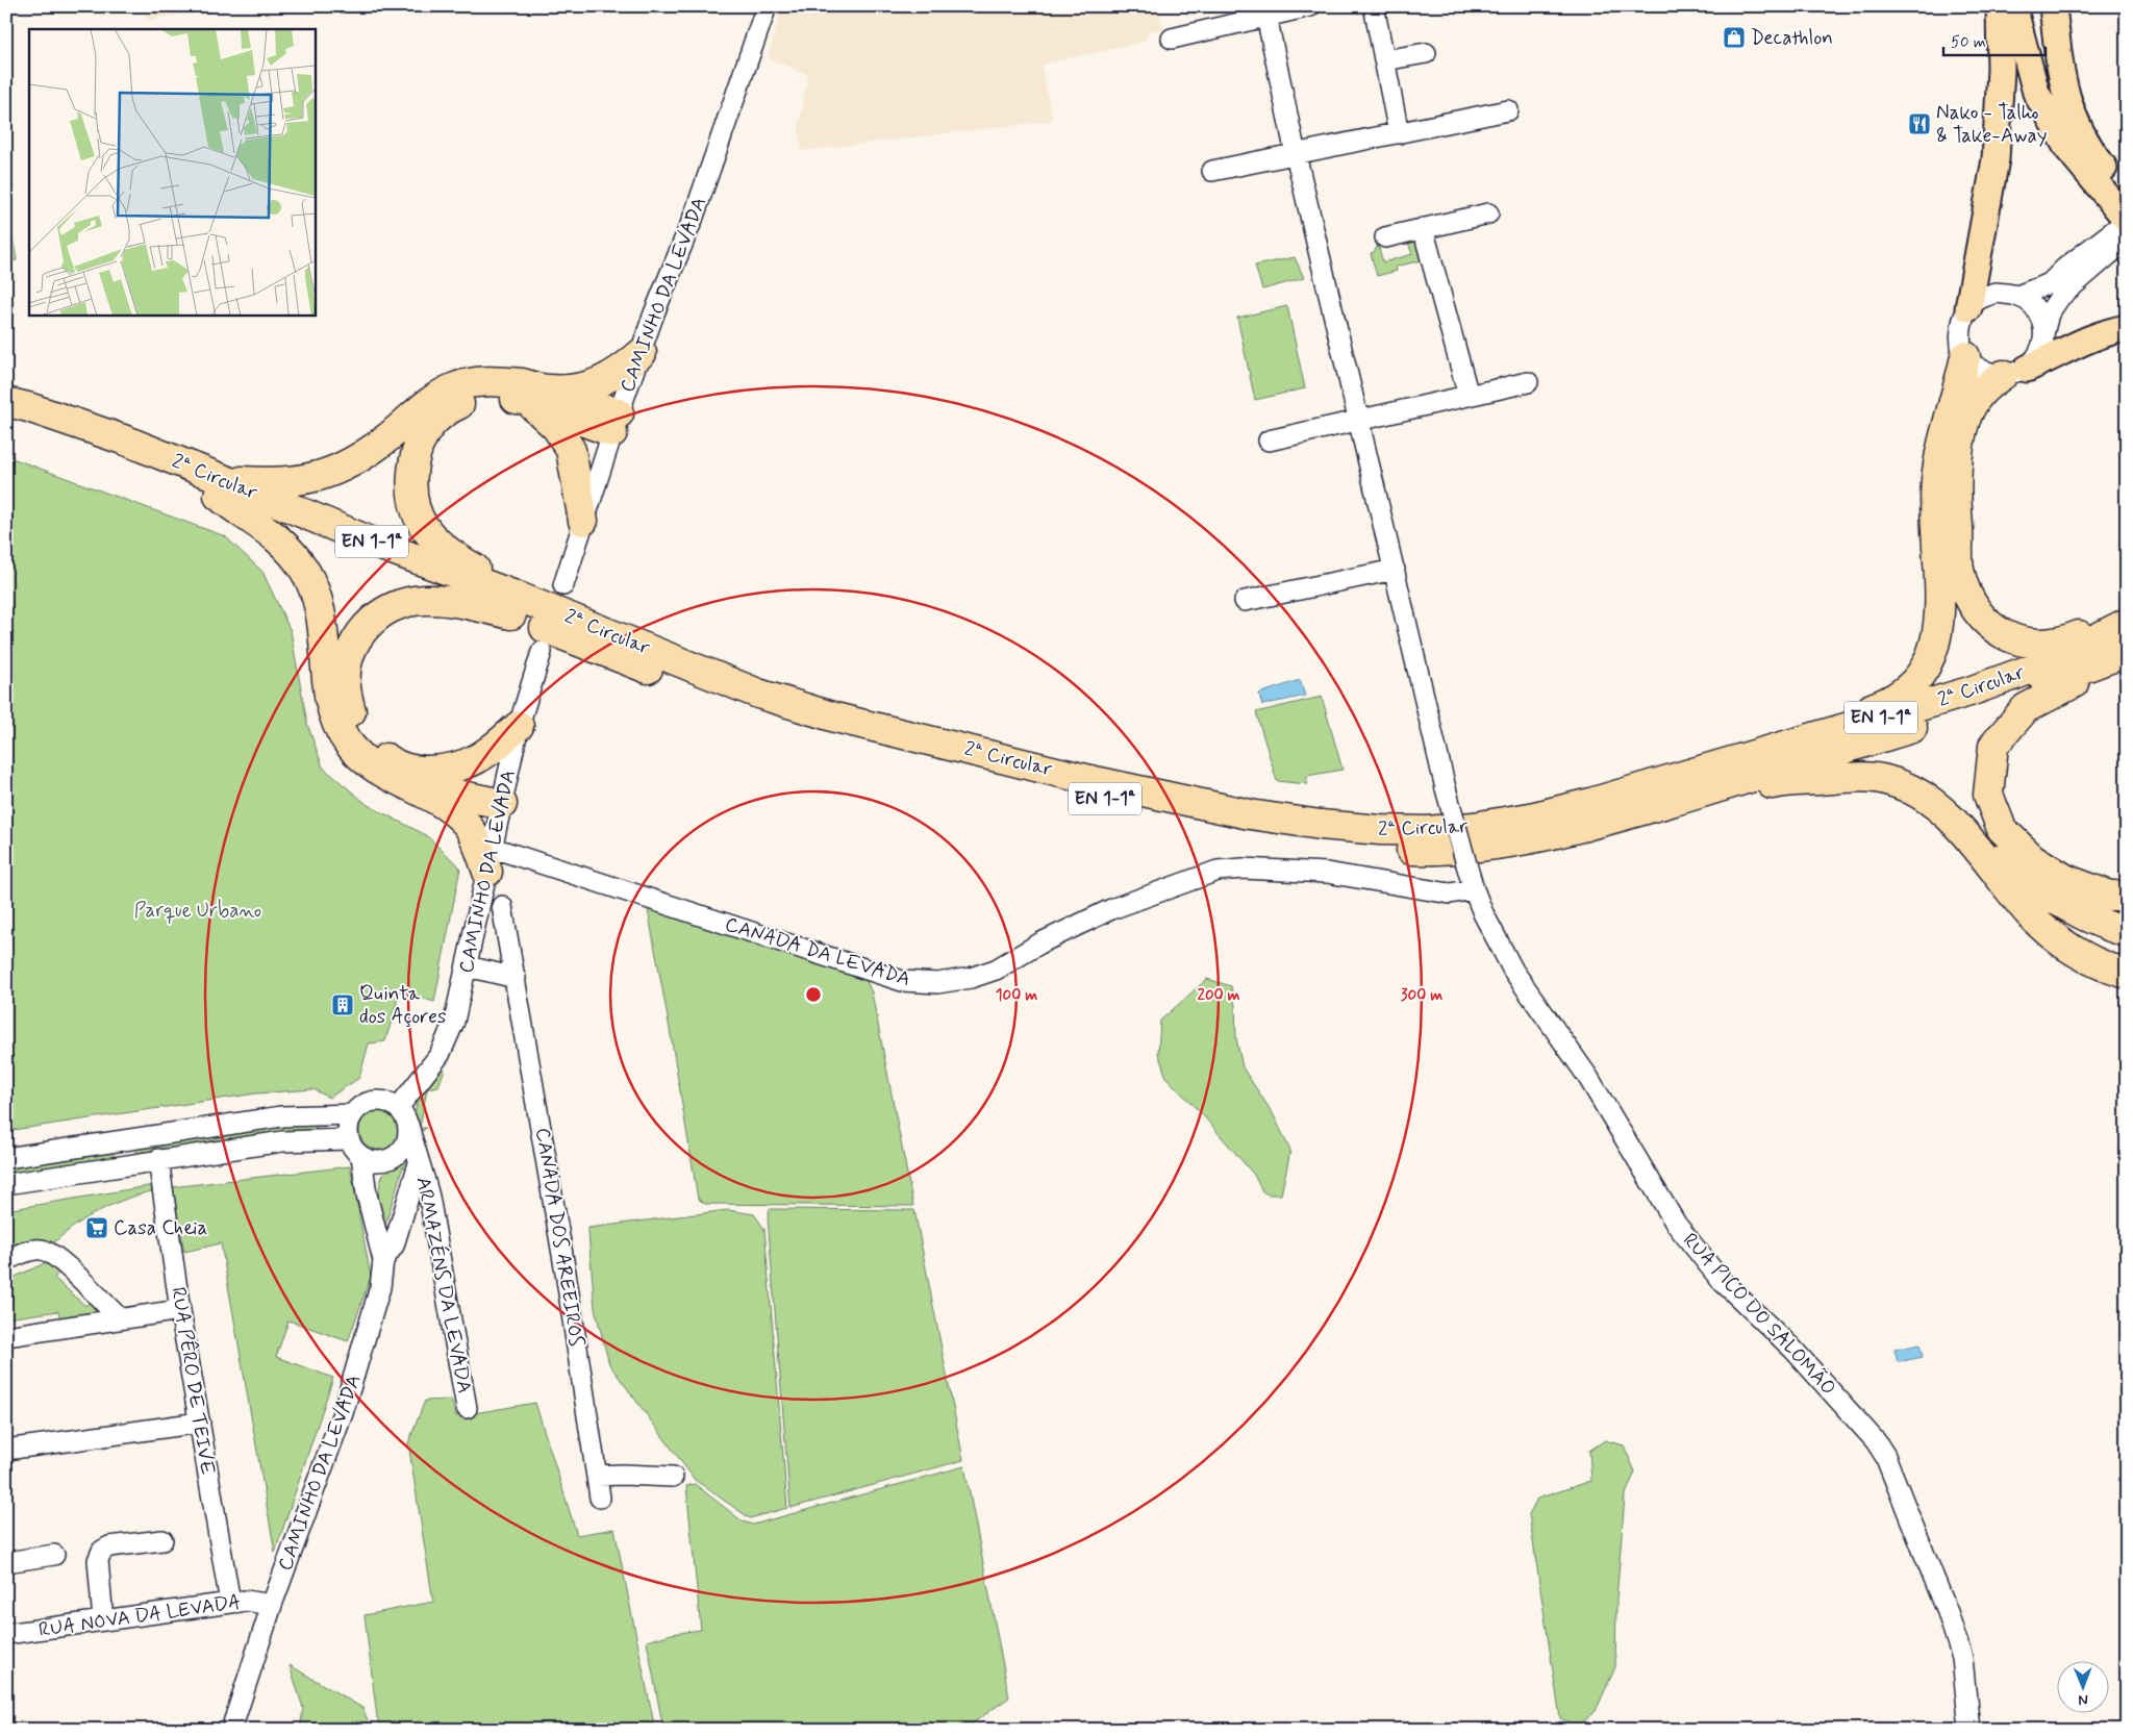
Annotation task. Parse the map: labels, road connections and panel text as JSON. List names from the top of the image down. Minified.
{"streets":{"highway":["2ª Circular","EN 1-1ª"],"street":["CAMINHO DA LEVADA","CANADA DA LEVADA","CANADA DOS AREEIROS","ARMAZÉNS DA LEVADA","RUA PICO DO SALOMÃO","RUA PÊRO DE TEIVE","RUA NOVA DA LEVADA"]},"crossings":[["CAMINHO DA LEVADA","CANADA DA LEVADA"],["CAMINHO DA LEVADA","ARMAZÉNS DA LEVADA"],["CAMINHO DA LEVADA","RUA NOVA DA LEVADA"],["CANADA DA LEVADA","RUA PICO DO SALOMÃO"],["RUA PÊRO DE TEIVE","RUA NOVA DA LEVADA"]],"parks":["Parque Urbano"],"places":{"shop":["Decathlon"],"restaurant":["Nako - Talho & Take-Away"],"building":["Quinta dos Açores"],"supermarket":["Casa Cheia"]},"scale_bar":"50 m","north":"bottom","rings":["100 m","200 m","300 m"]}
